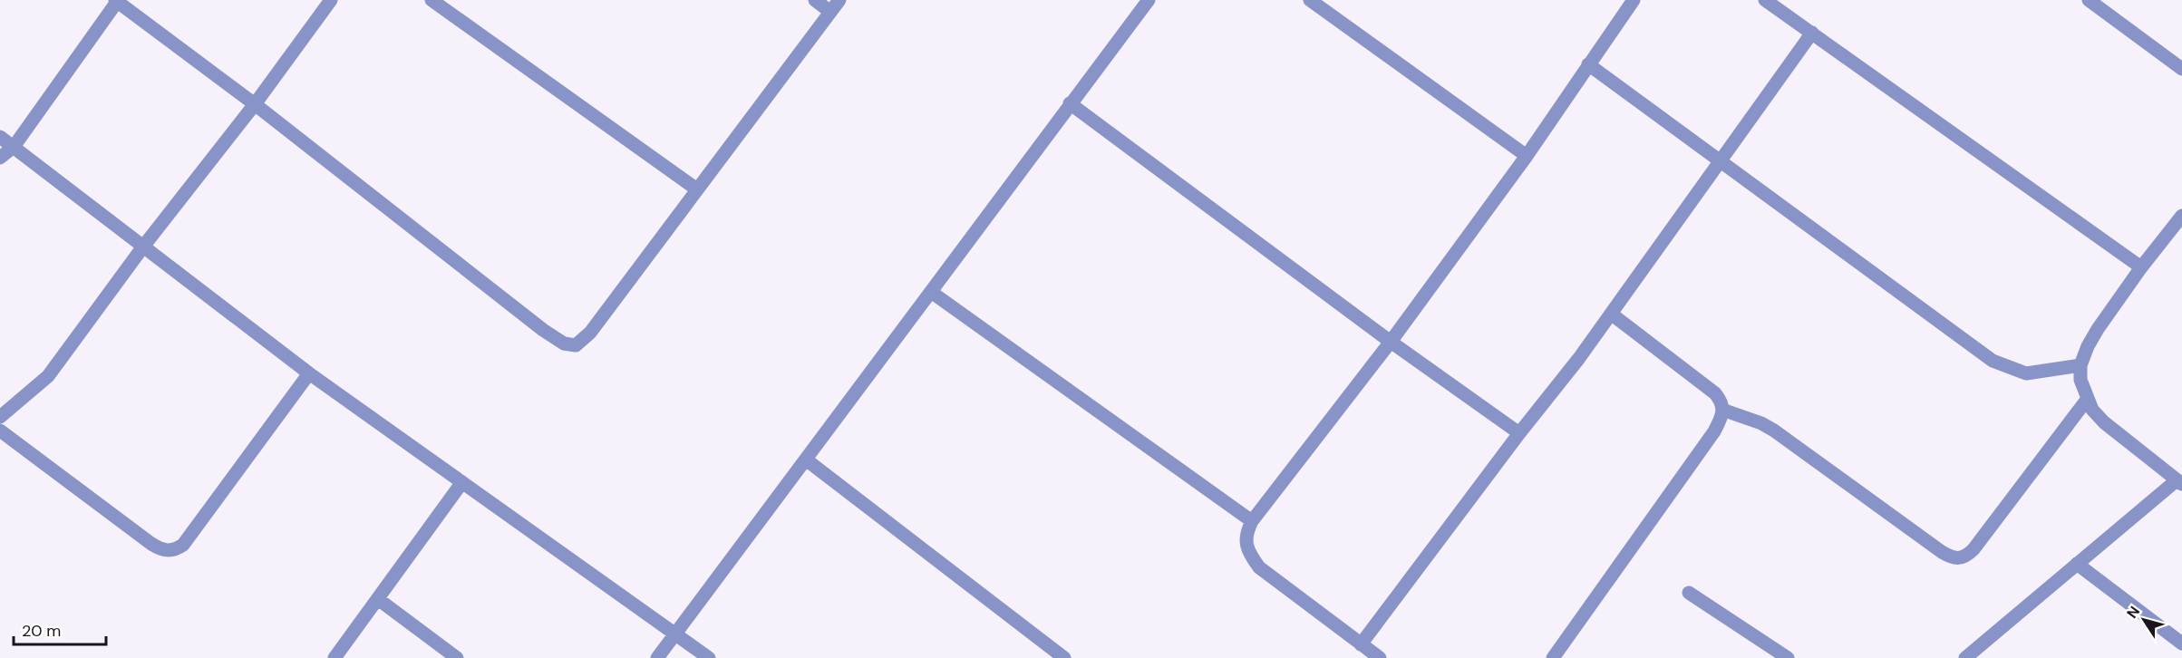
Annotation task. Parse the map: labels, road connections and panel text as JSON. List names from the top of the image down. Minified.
{"scale_bar":"20 m","north":"top left"}
